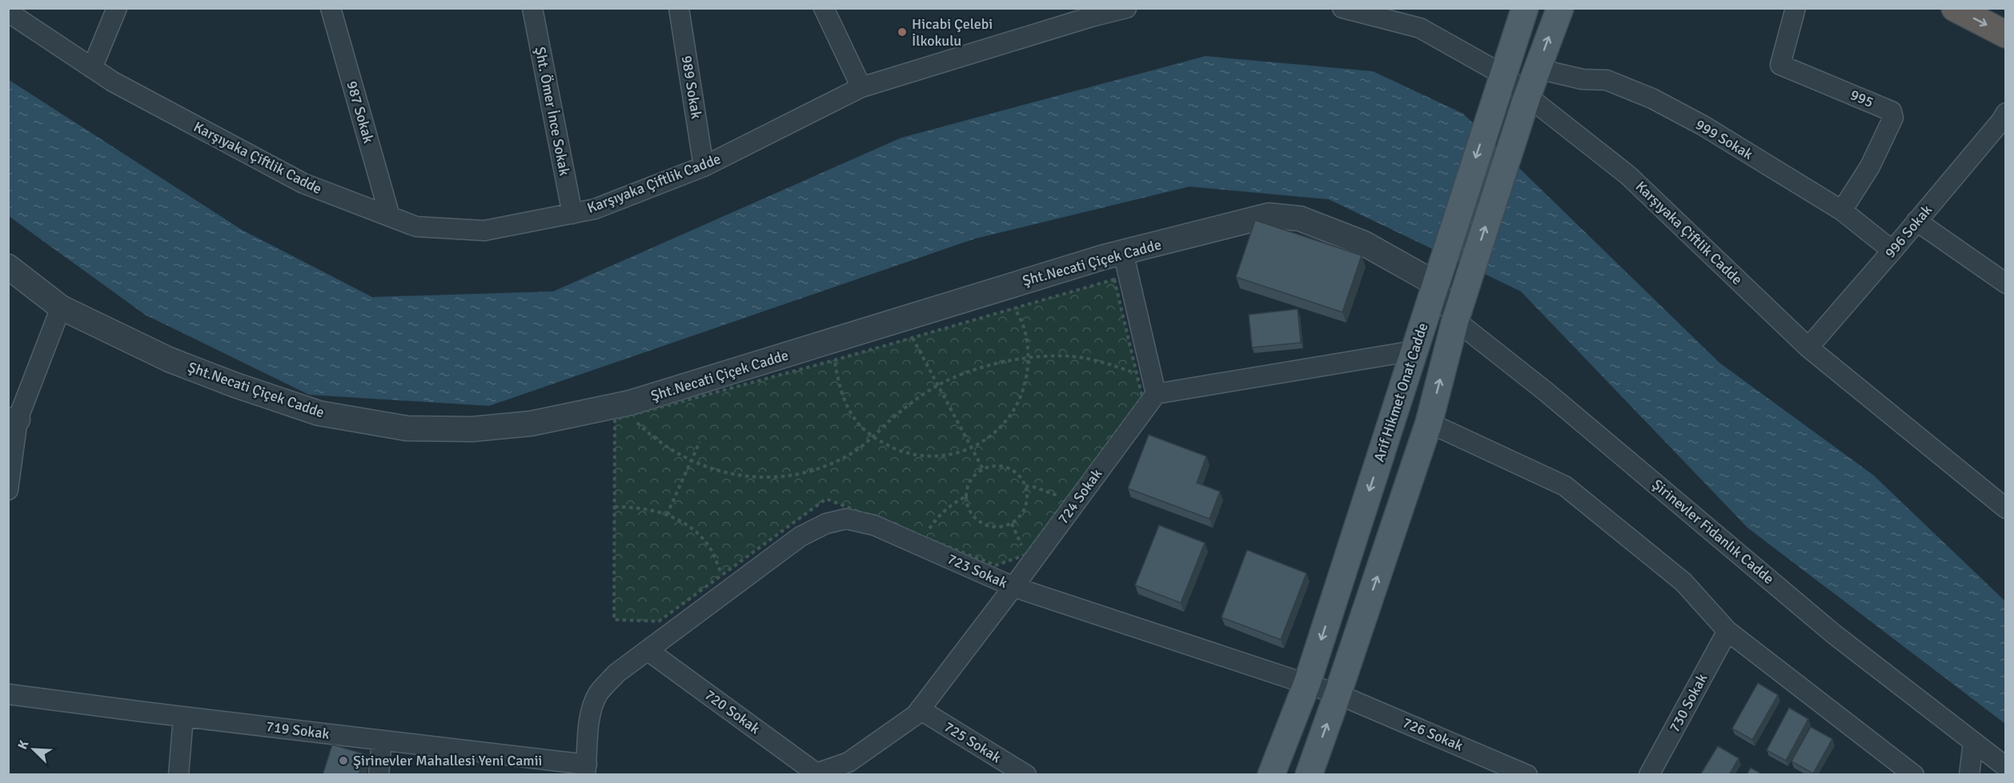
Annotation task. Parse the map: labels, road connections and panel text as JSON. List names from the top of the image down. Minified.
{"streets":{"main road":["Arif Hikmet Onat Cadde"],"street":["989 Sokak","995","Şht. Ömer İnce Sokak","987 Sokak","999 Sokak","Karşıyaka Çiftlik Cadde","996 Sokak","Şht.Necati Çiçek Cadde","724 Sokak","Şirinevler Fidanlık Cadde","723 Sokak","730 Sokak","720 Sokak","719 Sokak","726 Sokak","725 Sokak"]},"crossings":[["989 Sokak","Karşıyaka Çiftlik Cadde"],["995","999 Sokak"],["Şht. Ömer İnce Sokak","Karşıyaka Çiftlik Cadde"],["987 Sokak","Karşıyaka Çiftlik Cadde"],["999 Sokak","996 Sokak"],["999 Sokak","Arif Hikmet Onat Cadde"],["Karşıyaka Çiftlik Cadde","996 Sokak"],["Karşıyaka Çiftlik Cadde","Arif Hikmet Onat Cadde"],["Şht.Necati Çiçek Cadde","Arif Hikmet Onat Cadde"],["Şht.Necati Çiçek Cadde","Şirinevler Fidanlık Cadde"],["Arif Hikmet Onat Cadde","Şirinevler Fidanlık Cadde"],["Arif Hikmet Onat Cadde","723 Sokak"],["Arif Hikmet Onat Cadde","726 Sokak"],["724 Sokak","723 Sokak"],["724 Sokak","720 Sokak"],["724 Sokak","725 Sokak"],["723 Sokak","720 Sokak"],["723 Sokak","719 Sokak"],["723 Sokak","726 Sokak"]],"places":["Hicabi Çelebi İlkokulu","Şirinevler Mahallesi Yeni Camii"],"north":"top left"}
